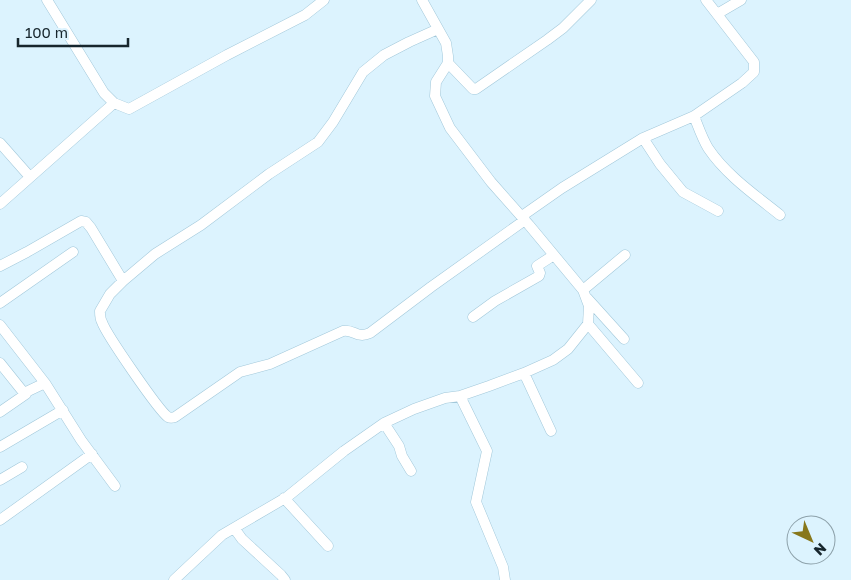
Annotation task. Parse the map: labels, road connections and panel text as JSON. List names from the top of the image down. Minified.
{"scale_bar":"100 m","north":"bottom right"}
